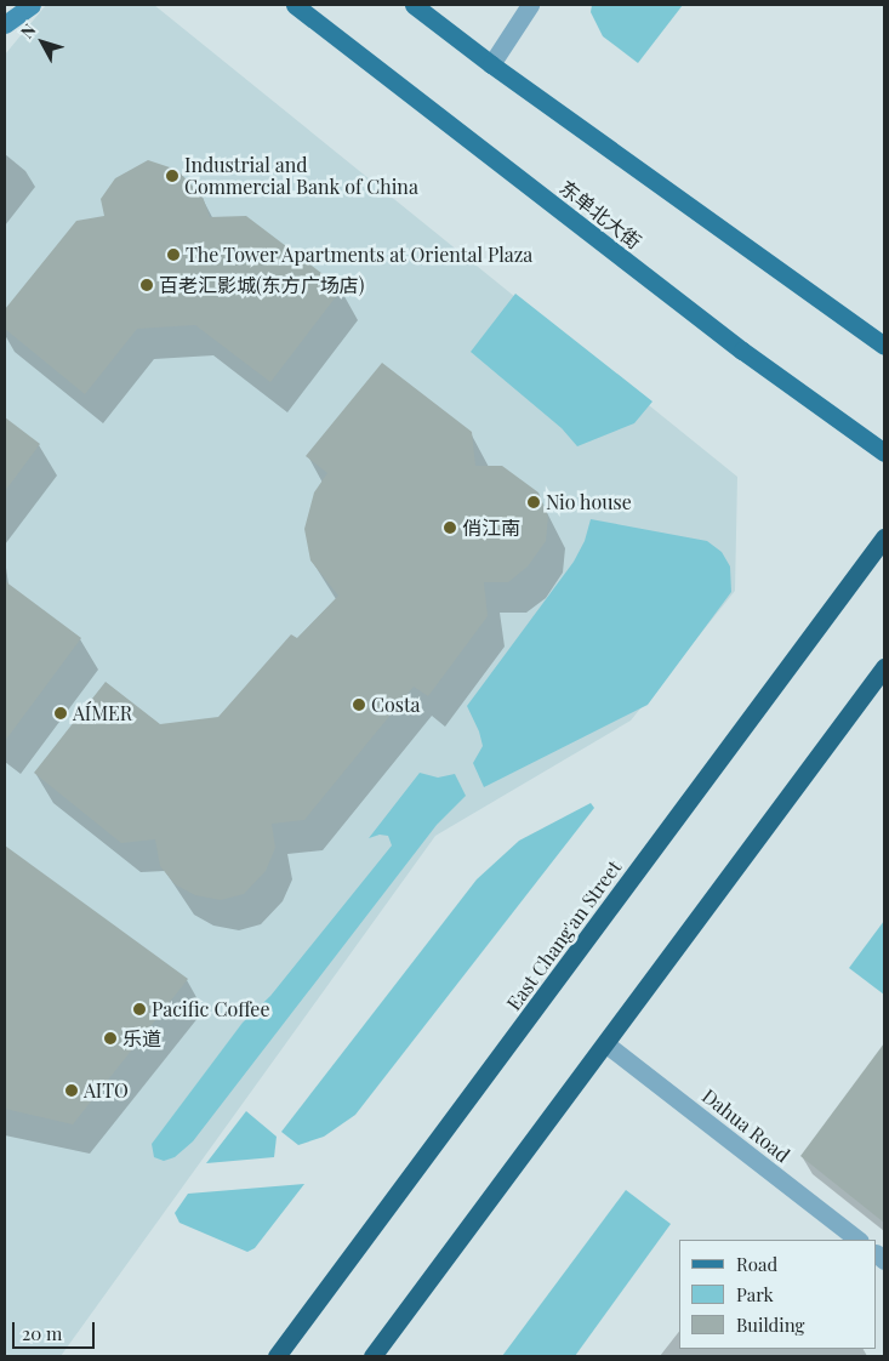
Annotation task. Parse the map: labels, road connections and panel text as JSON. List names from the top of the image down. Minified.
{"streets":{"highway":["East Chang'an Street"],"main road":["东单北大街"],"street":["Dahua Road"]},"places":["Industrial and Commercial Bank of China","The Tower Apartments at Oriental Plaza","百老汇影城(东方广场店)","Nio house","俏江南","Costa","AÍMER","Pacific Coffee","乐道","AITO"],"legend":["Road","Park","Building"],"scale_bar":"20 m","north":"top left"}
